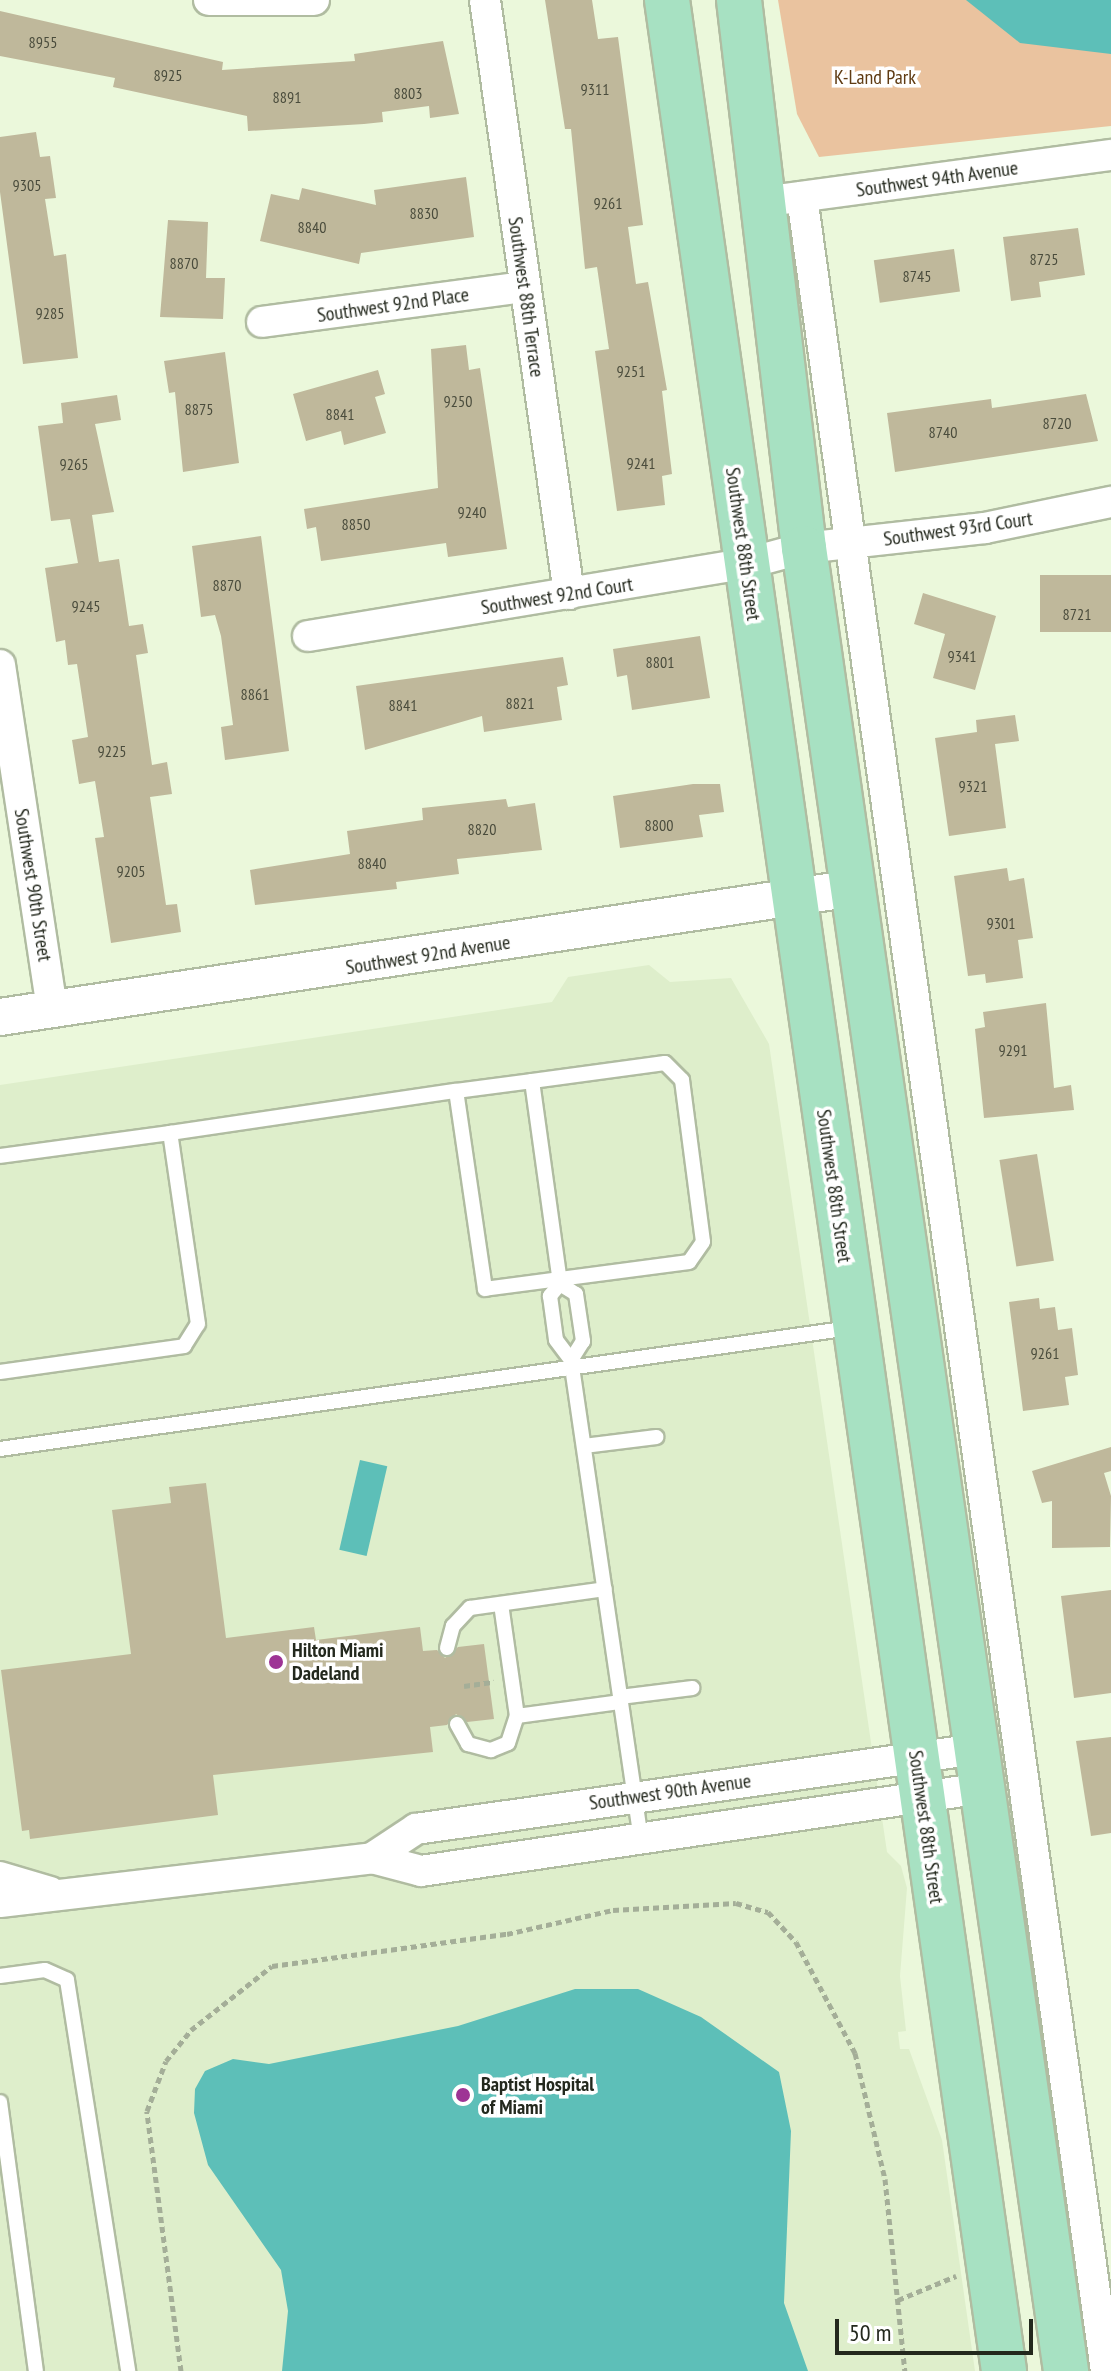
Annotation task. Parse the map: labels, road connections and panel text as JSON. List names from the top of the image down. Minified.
{"streets":{"main road":["Southwest 88th Street"],"street":["Southwest 94th Avenue","Southwest 88th Terrace","Southwest 92nd Place","Southwest 93rd Court","Southwest 92nd Court","Southwest 90th Street","Southwest 92nd Avenue","Southwest 90th Avenue"]},"crossings":[["Southwest 88th Terrace","Southwest 92nd Place"],["Southwest 88th Terrace","Southwest 92nd Court"],["Southwest 93rd Court","Southwest 92nd Court"],["Southwest 88th Street","Southwest 92nd Court"],["Southwest 88th Street","Southwest 92nd Avenue"],["Southwest 88th Street","Southwest 90th Avenue"],["Southwest 90th Street","Southwest 92nd Avenue"]],"parks":["K-Land Park"],"places":["Hilton Miami Dadeland","Baptist Hospital of Miami"],"house_numbers":["8955","8925","9311","8803","8891","9305","9261","8830","8840","8725","8870","8745","9285","9251","9250","8875","8841","8720","8740","9241","9265","9240","8850","8870","9245","8721","9341","8801","8861","8821","8841","9225","9321","8800","8820","8840","9205","9301","9291","9261"],"scale_bar":"50 m"}
